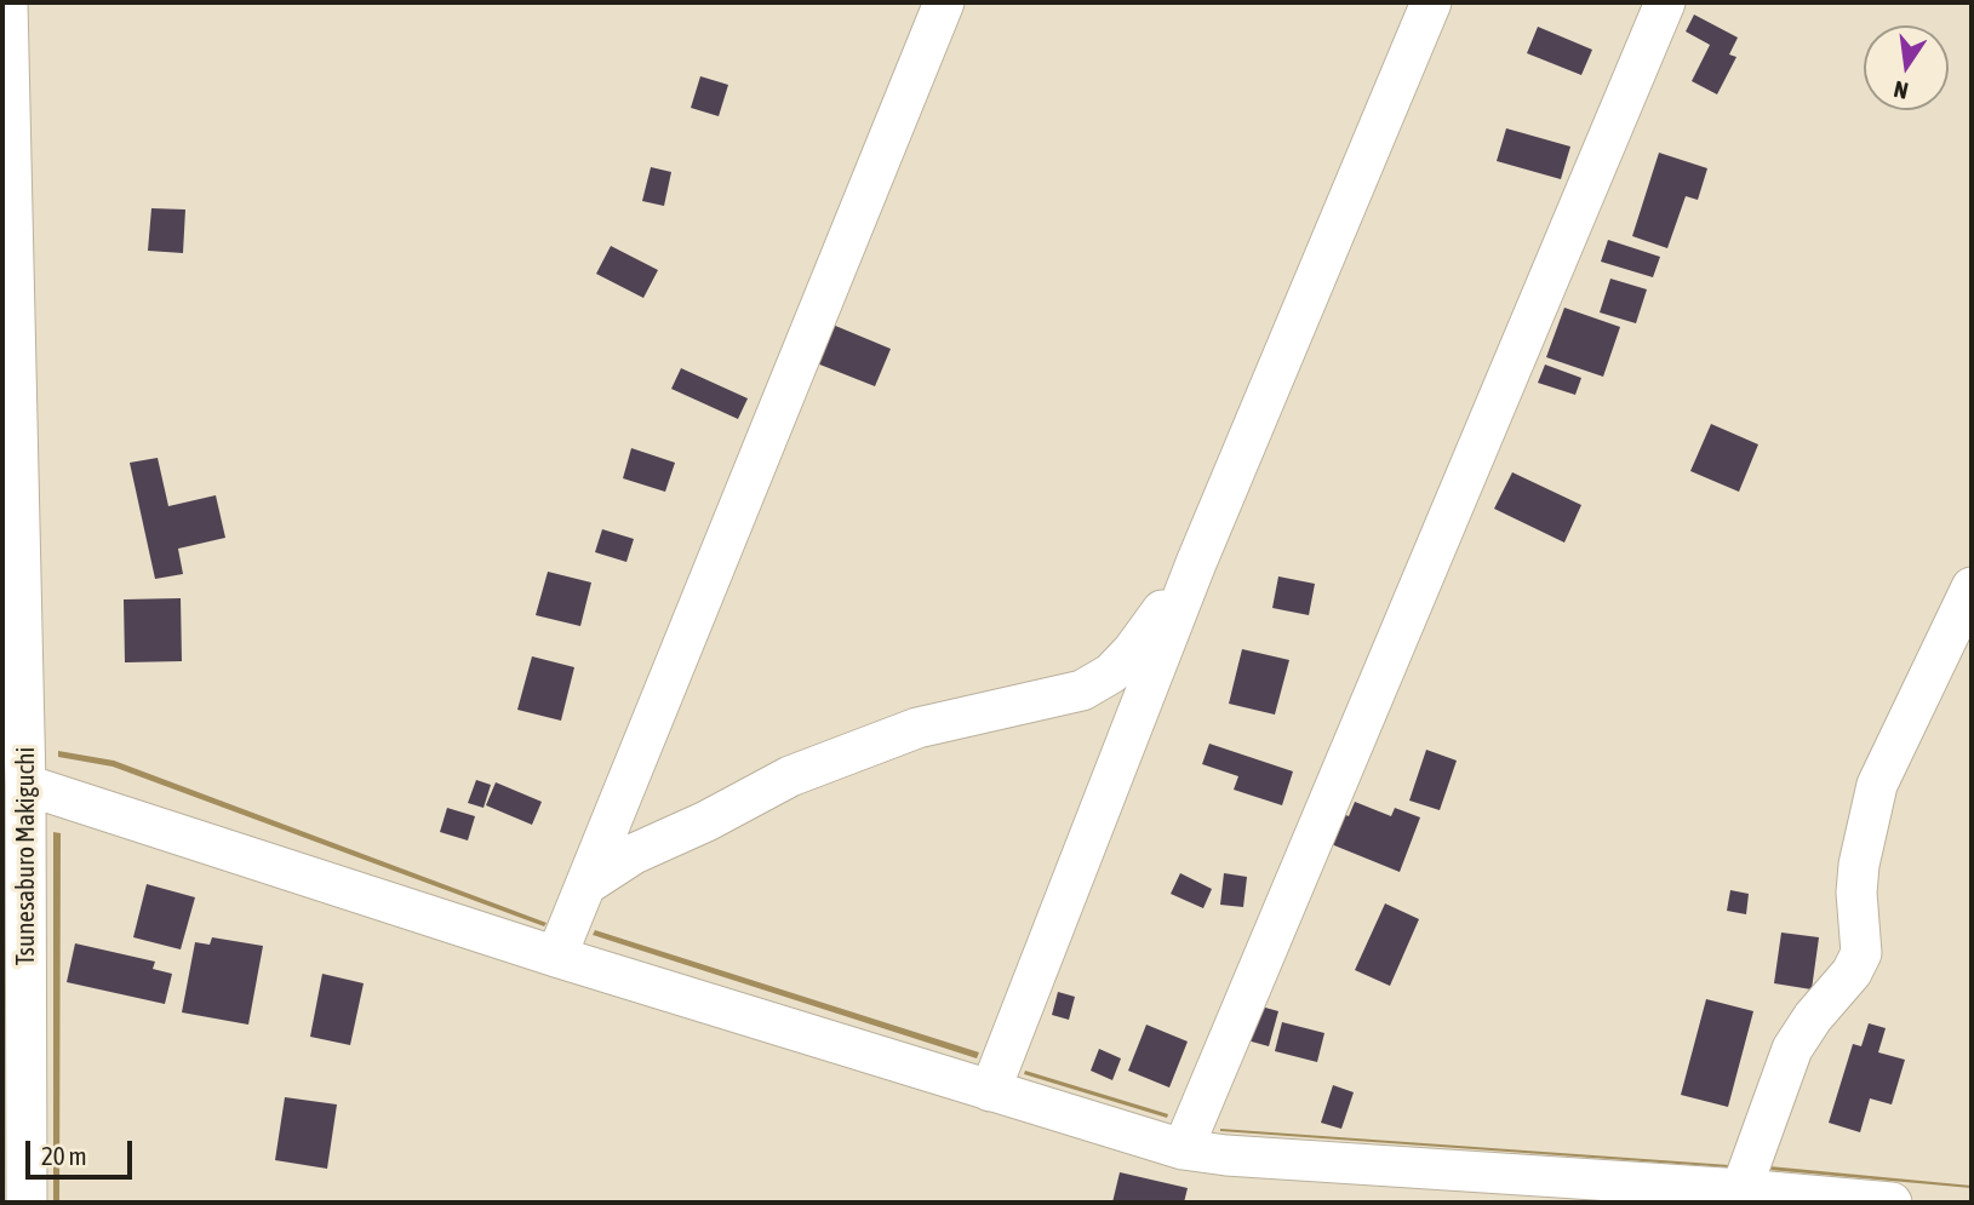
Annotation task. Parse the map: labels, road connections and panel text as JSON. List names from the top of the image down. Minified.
{"streets":{"street":["Tsunesaburo Makiguchi"]},"scale_bar":"20 m","north":"bottom"}
